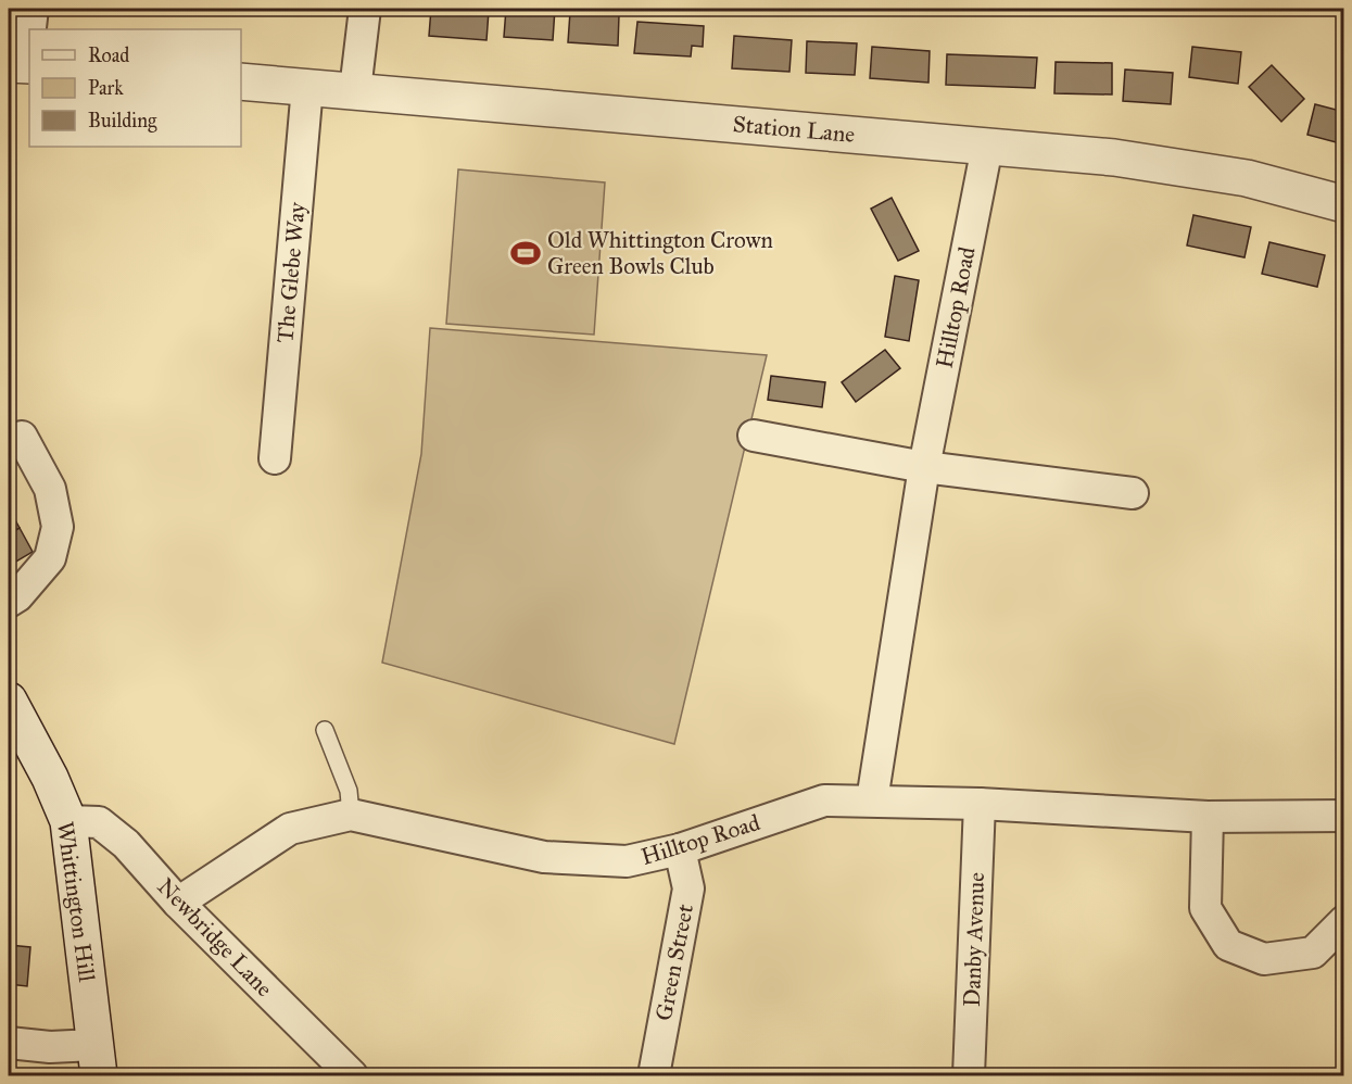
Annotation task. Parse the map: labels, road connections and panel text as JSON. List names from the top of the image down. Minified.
{"streets":{"street":["Station Lane","The Glebe Way","Hilltop Road","Whittington Hill","Newbridge Lane","Danby Avenue","Green Street"]},"crossings":[["Station Lane","The Glebe Way"],["Station Lane","Hilltop Road"],["Hilltop Road","Newbridge Lane"],["Hilltop Road","Green Street"],["Whittington Hill","Newbridge Lane"]],"places":{"sports":["Old Whittington Crown Green Bowls Club"]},"legend":["Road","Park","Building"]}
